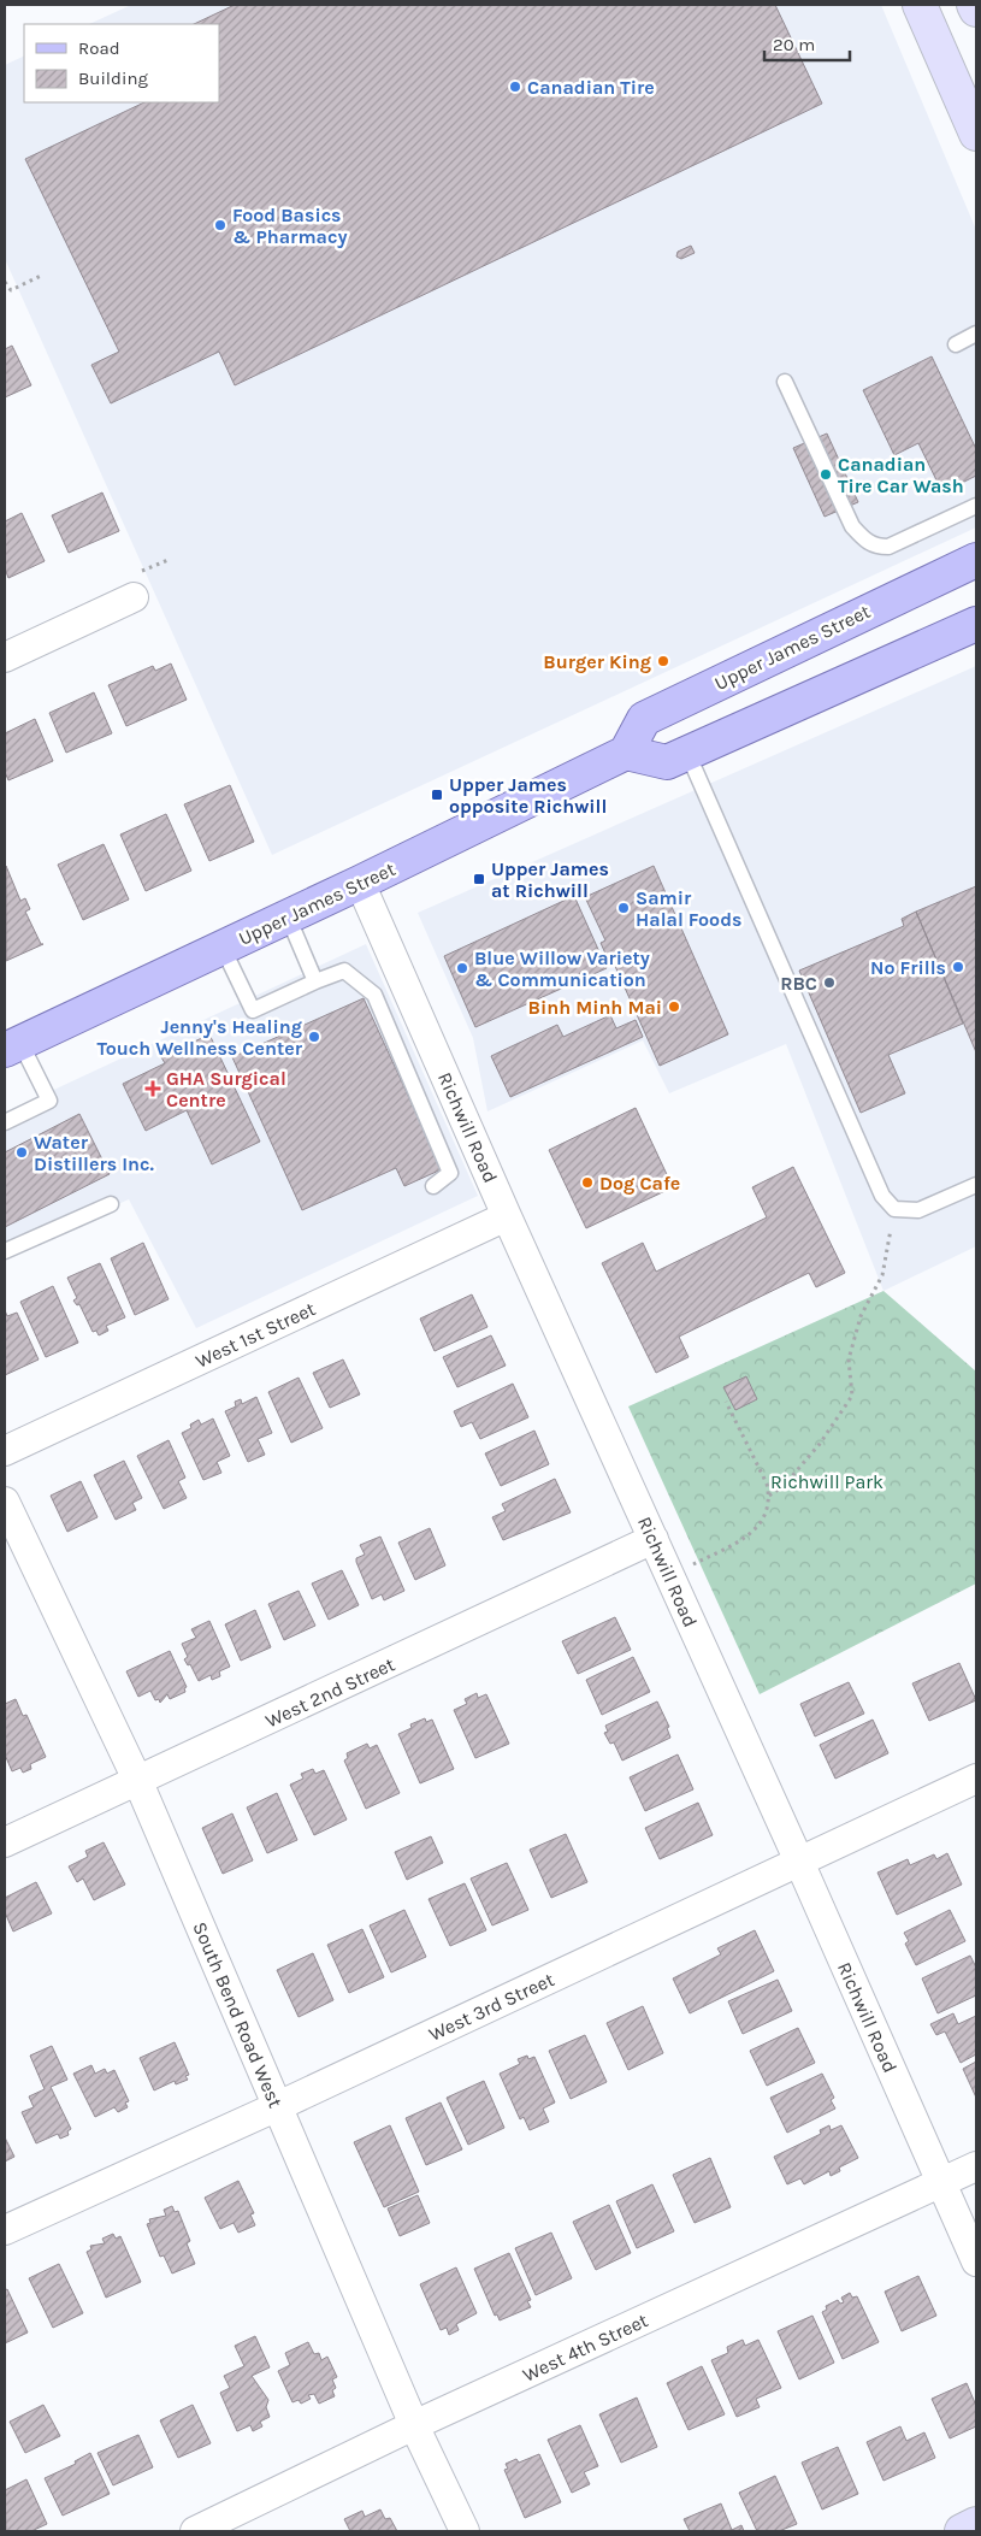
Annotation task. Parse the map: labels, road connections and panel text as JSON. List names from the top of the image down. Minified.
{"streets":{"main road":["Upper James Street"],"street":["Richwill Road","West 1st Street","West 2nd Street","West 3rd Street","South Bend Road West","West 4th Street"]},"crossings":[["Upper James Street","Richwill Road"],["Richwill Road","West 1st Street"],["Richwill Road","West 2nd Street"],["Richwill Road","West 3rd Street"],["Richwill Road","West 4th Street"],["West 2nd Street","South Bend Road West"],["West 3rd Street","South Bend Road West"],["South Bend Road West","West 4th Street"]],"parks":["Richwill Park"],"places":{"other":["Canadian Tire","Food Basics & Pharmacy","Canadian Tire Car Wash","Burger King","Samir Halal Foods","No Frills","Blue Willow Variety & Communication","RBC","Binh Minh Mai","Jenny's Healing Touch Wellness Center","Water Distillers Inc.","Dog Cafe"],"transit":["Upper James opposite Richwill","Upper James at Richwill"],"health":["GHA Surgical Centre"]},"legend":["Road","Building"],"scale_bar":"20 m"}
